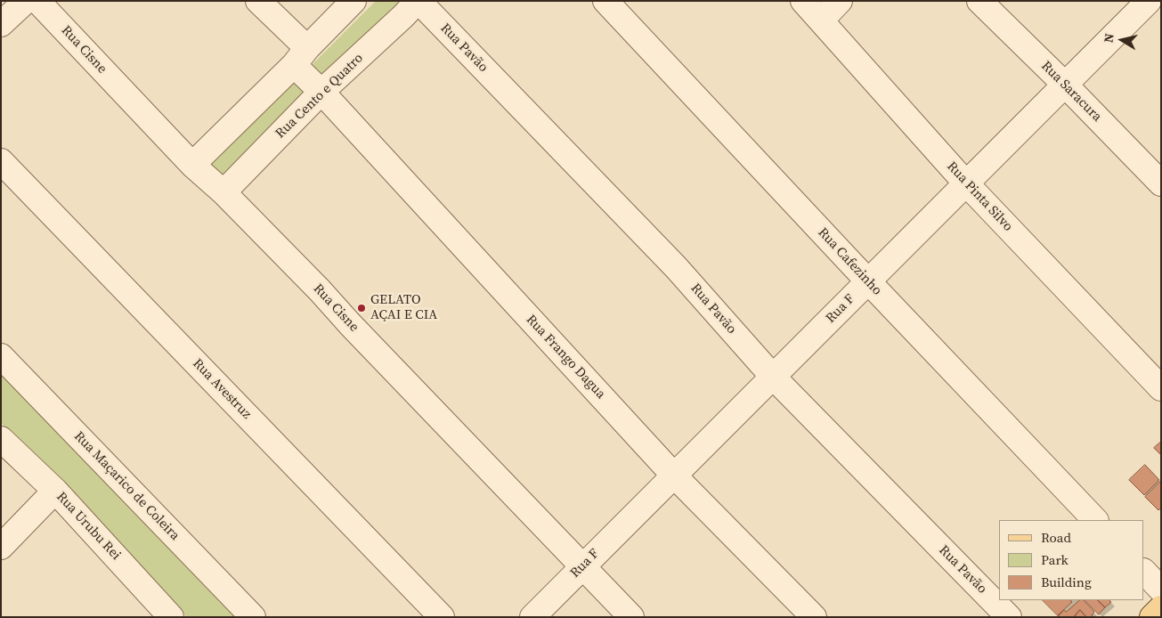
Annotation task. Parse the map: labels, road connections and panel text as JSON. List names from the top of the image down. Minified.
{"streets":{"street":["Rua Pavão","Rua Cisne","Rua Saracura","Rua Cento e Quatro","Rua Pinta Silvo","Rua Cafezinho","Rua F","Rua Frango Dagua","Rua Avestruz","Rua Maçarico de Coleira","Rua Urubu Rei"]},"crossings":[["Rua Pavão","Rua Cento e Quatro"],["Rua Pavão","Rua F"],["Rua Cisne","Rua Cento e Quatro"],["Rua Cisne","Rua F"],["Rua Saracura","Rua F"],["Rua Cento e Quatro","Rua Frango Dagua"],["Rua Pinta Silvo","Rua F"],["Rua Cafezinho","Rua F"],["Rua F","Rua Frango Dagua"]],"places":["GELATO AÇAI E CIA"],"legend":["Road","Park","Building"],"north":"left"}
